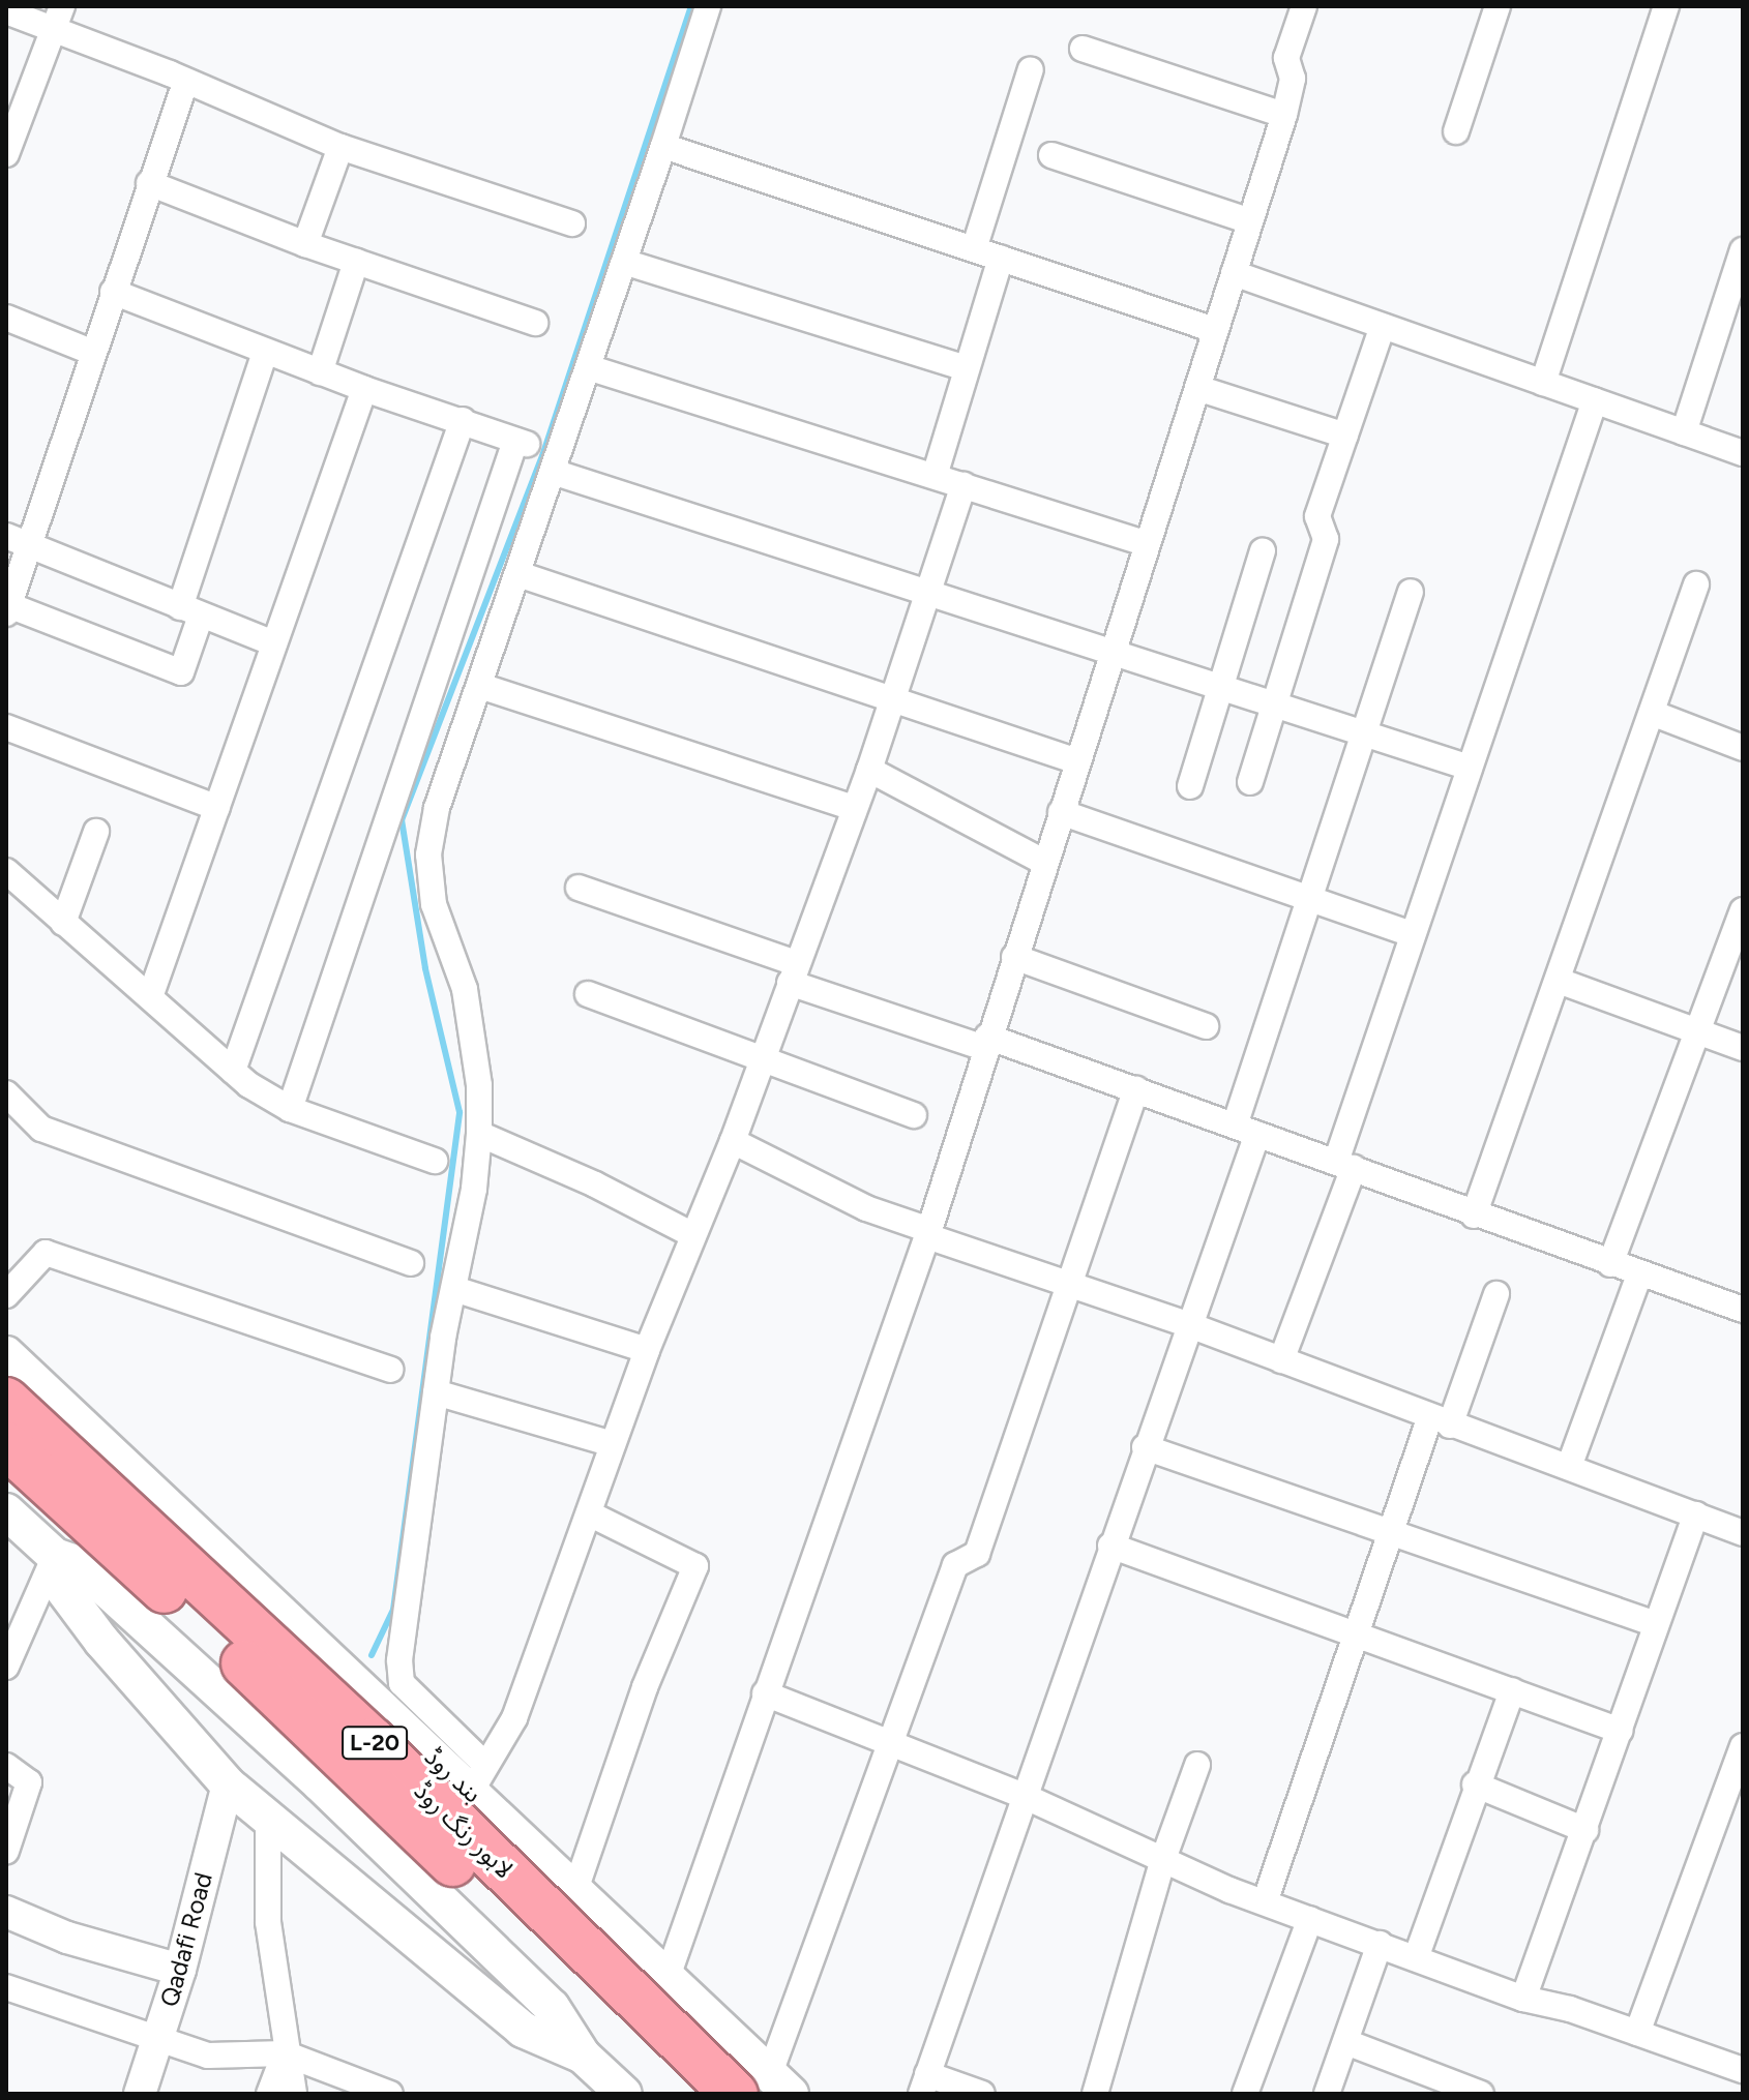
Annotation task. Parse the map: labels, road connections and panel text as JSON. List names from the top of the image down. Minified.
{"streets":{"highway":["L-20","لاہور رنگ روڈ"],"main road":["بند روڈ"],"street":["Qadafi Road"]},"crossings":[["بند روڈ","لاہور رنگ روڈ"]]}
